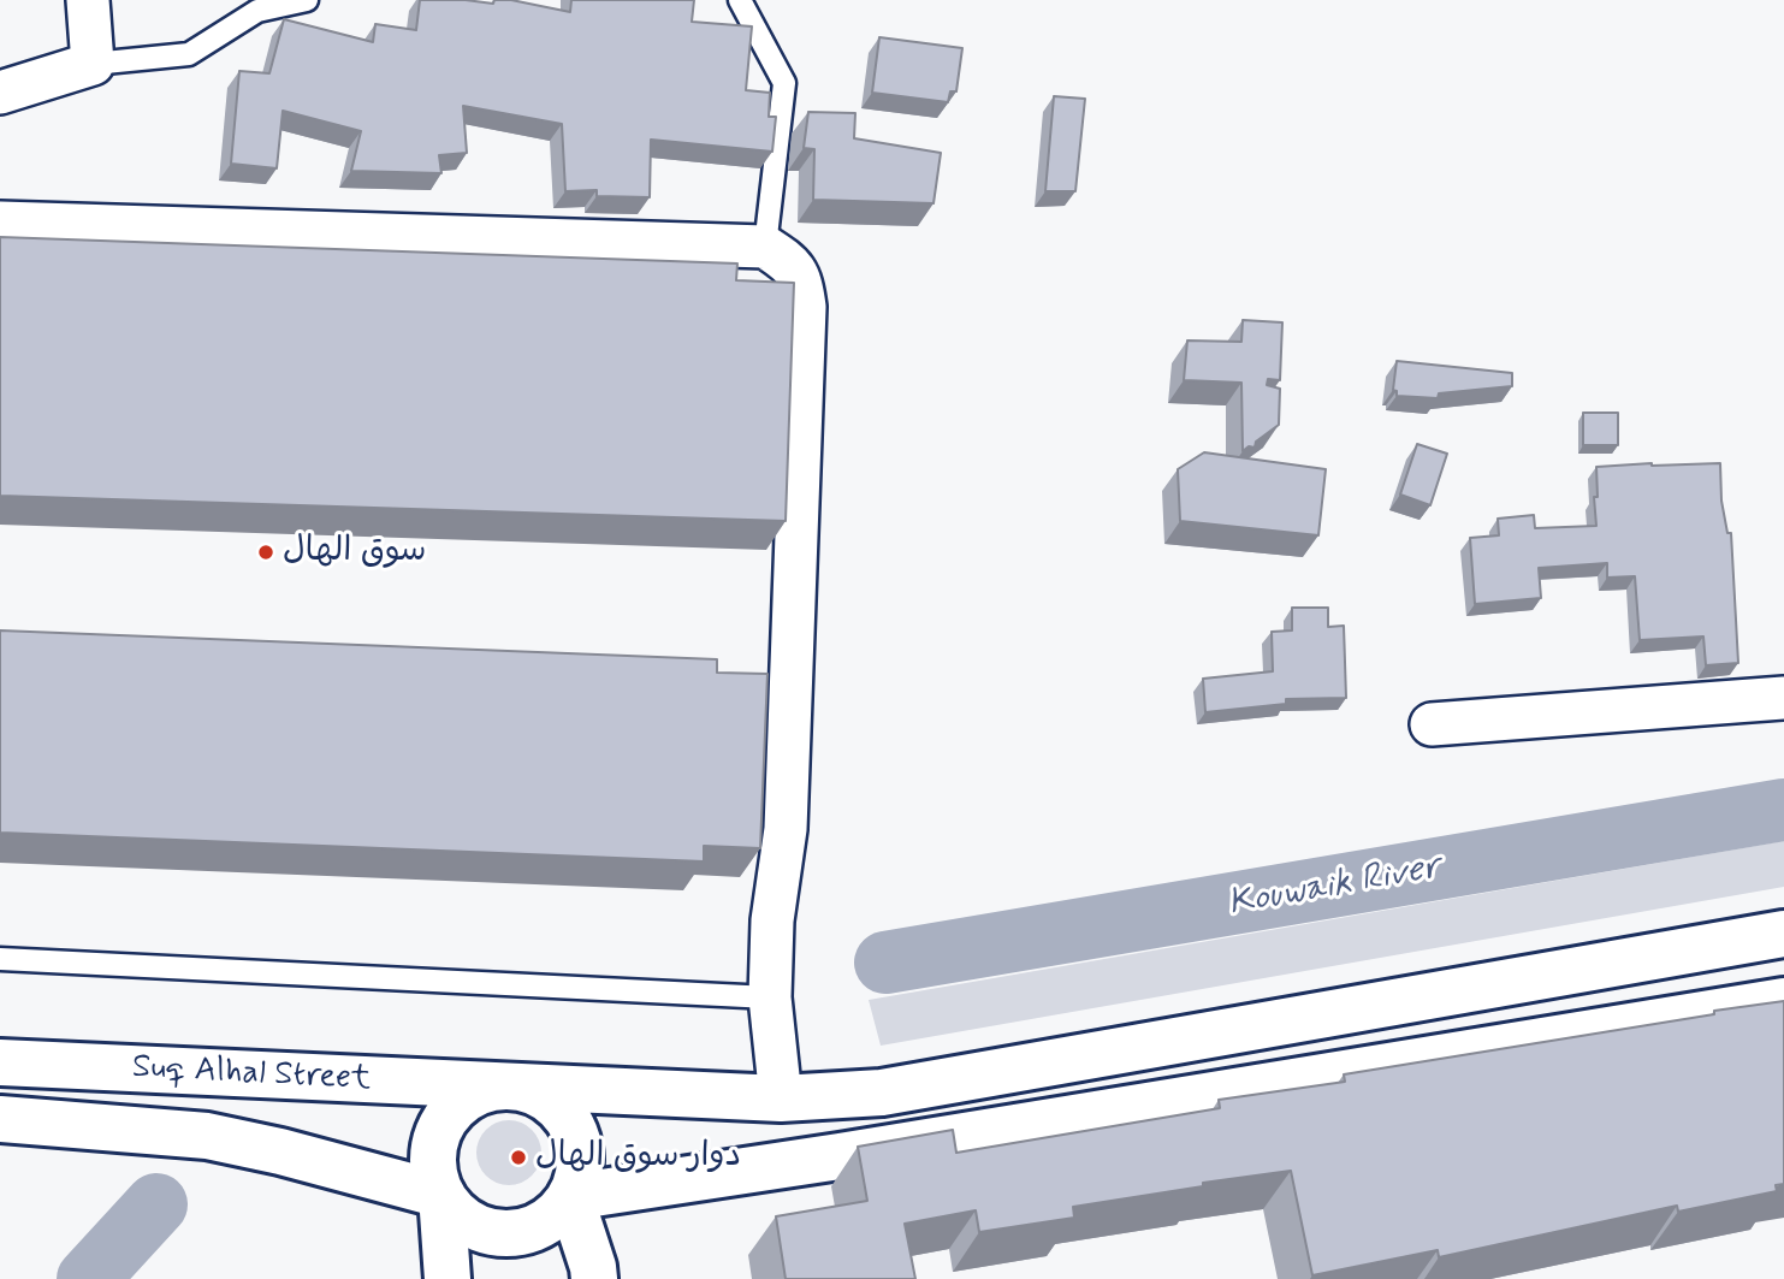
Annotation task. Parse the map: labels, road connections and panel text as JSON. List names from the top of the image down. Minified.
{"streets":{"main road":["Suq Alhal Street"]},"water":["Kouwaik River"],"places":["سوق الهال","دوار سوق الهال"]}
